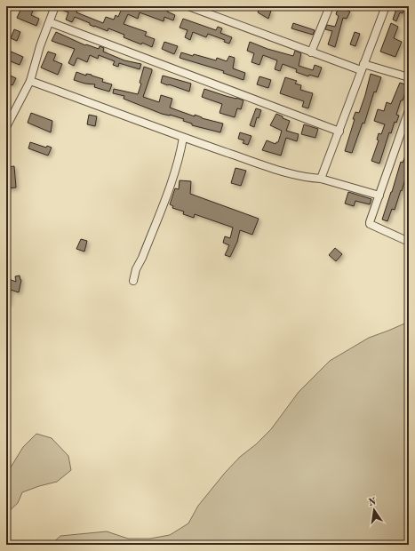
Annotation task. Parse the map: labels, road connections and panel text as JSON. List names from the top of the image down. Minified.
{"north":"top"}
